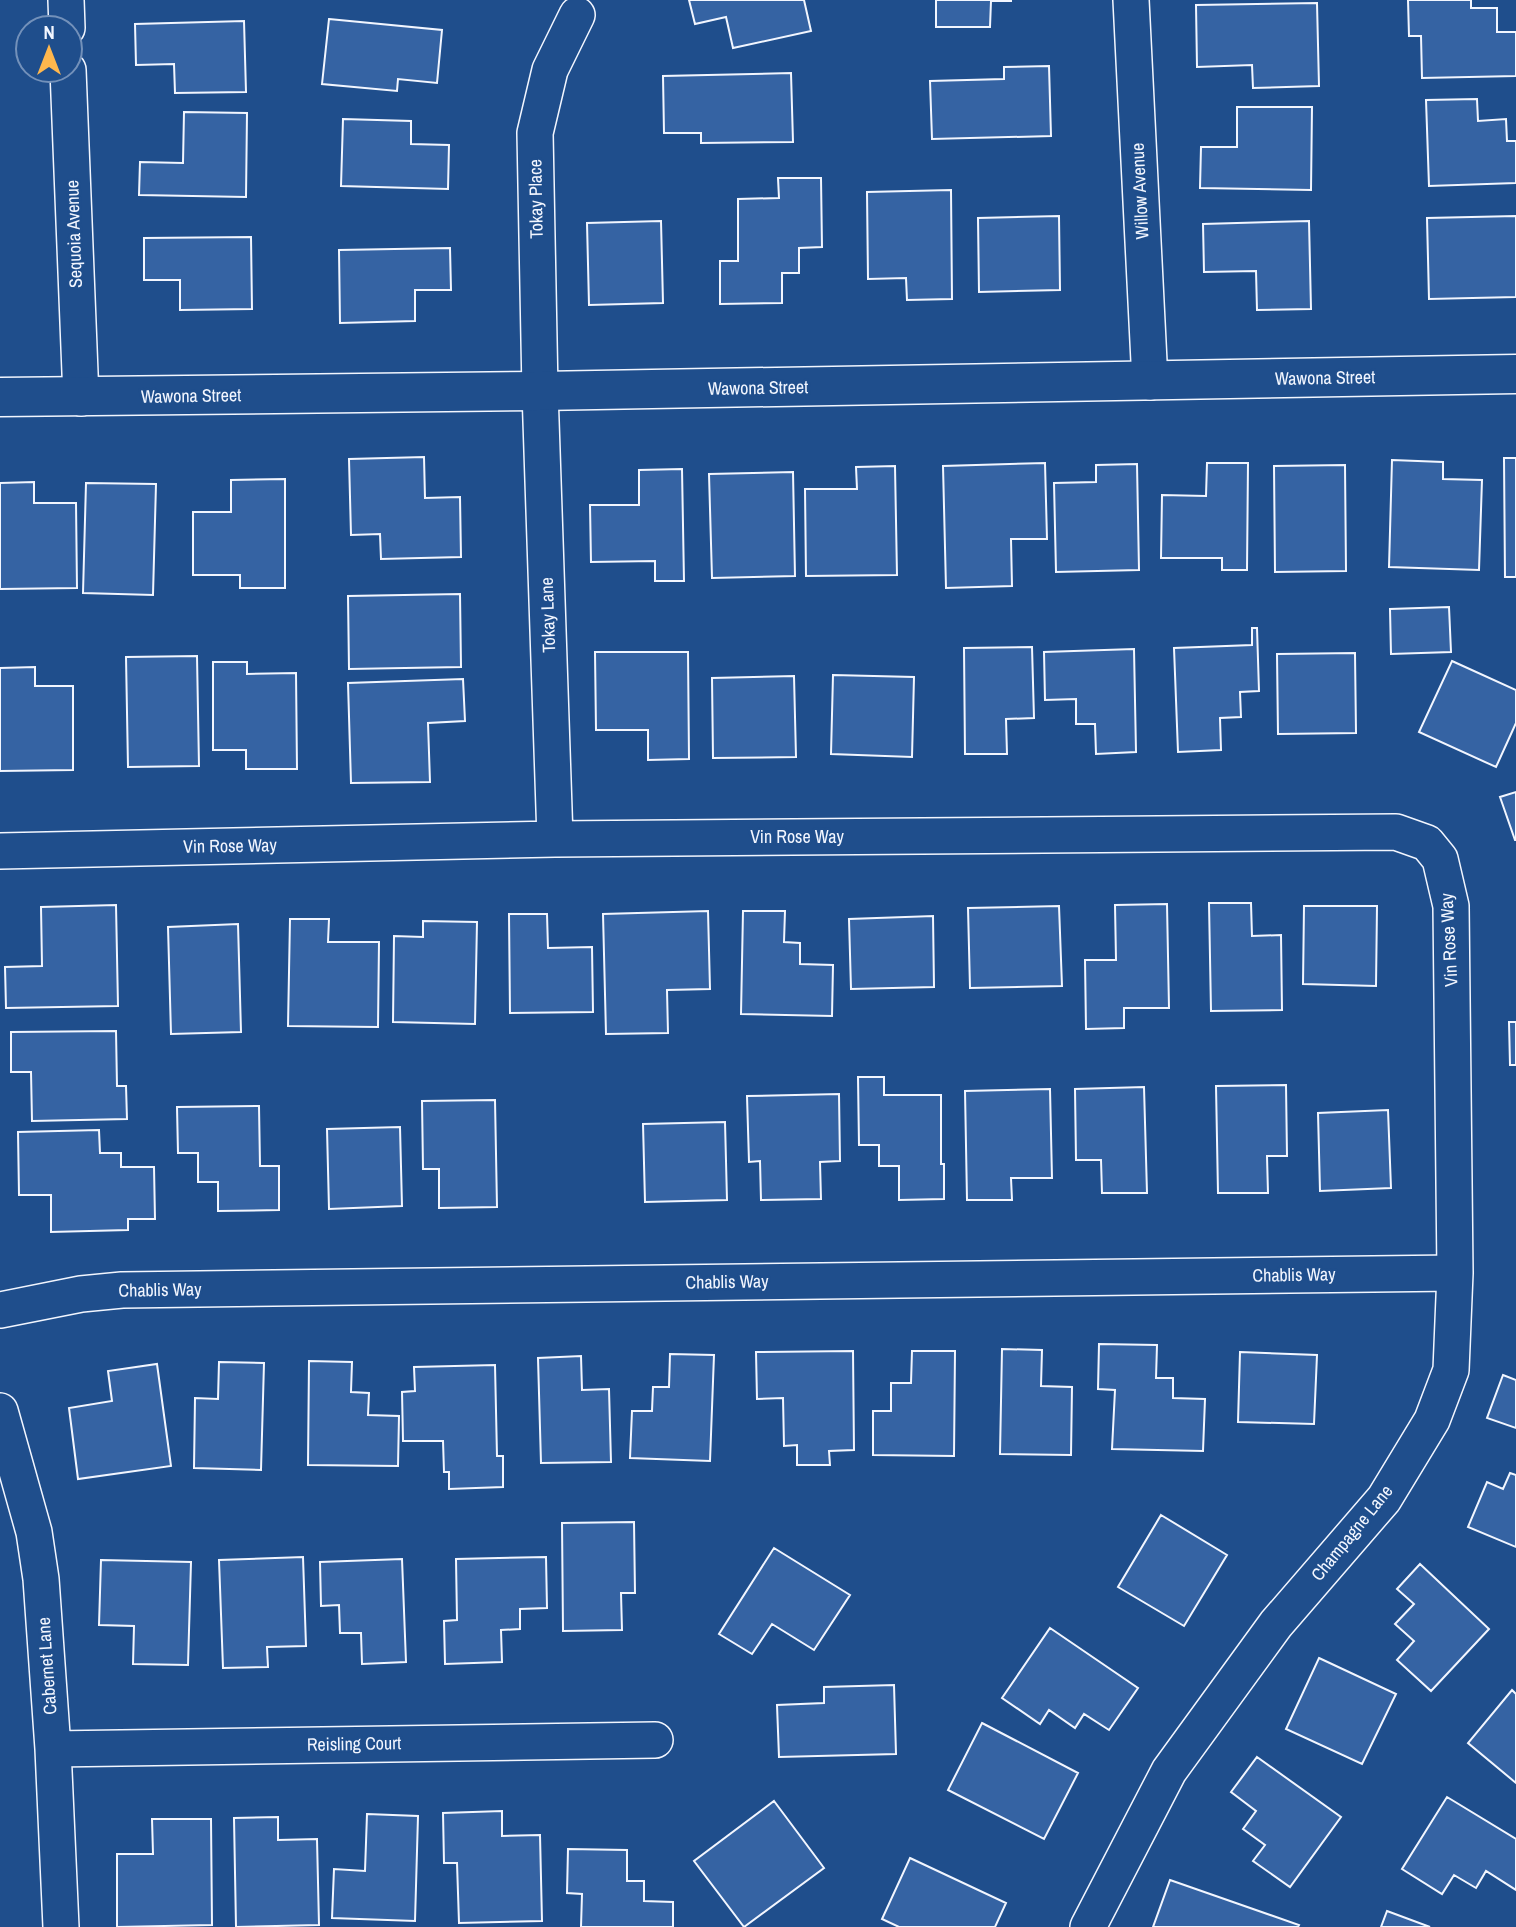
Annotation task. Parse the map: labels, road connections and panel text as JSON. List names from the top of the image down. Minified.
{"streets":{"street":["Willow Avenue","Tokay Place","Sequoia Avenue","Wawona Street","Tokay Lane","Vin Rose Way","Chablis Way","Champagne Lane","Cabernet Lane","Reisling Court"]},"crossings":[["Willow Avenue","Wawona Street"],["Tokay Place","Wawona Street"],["Tokay Place","Tokay Lane"],["Sequoia Avenue","Wawona Street"],["Wawona Street","Tokay Lane"],["Tokay Lane","Vin Rose Way"],["Vin Rose Way","Champagne Lane"],["Chablis Way","Champagne Lane"],["Cabernet Lane","Reisling Court"]],"north":"top"}
